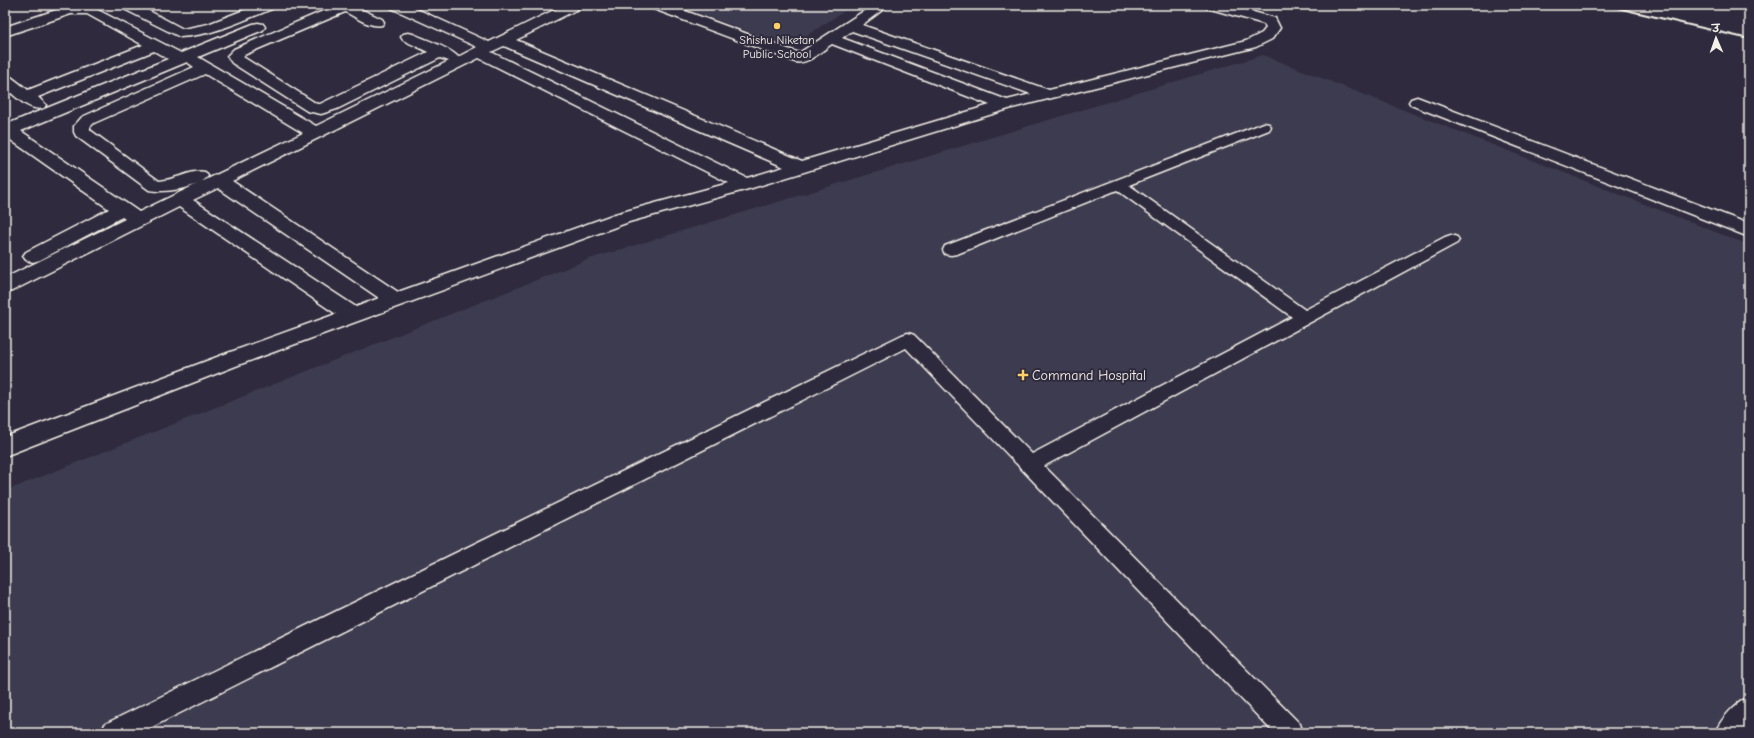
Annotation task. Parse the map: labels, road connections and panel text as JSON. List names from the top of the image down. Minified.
{"places":{"other":["Shishu Niketan Public School"],"health":["Command Hospital"]},"north":"top"}
